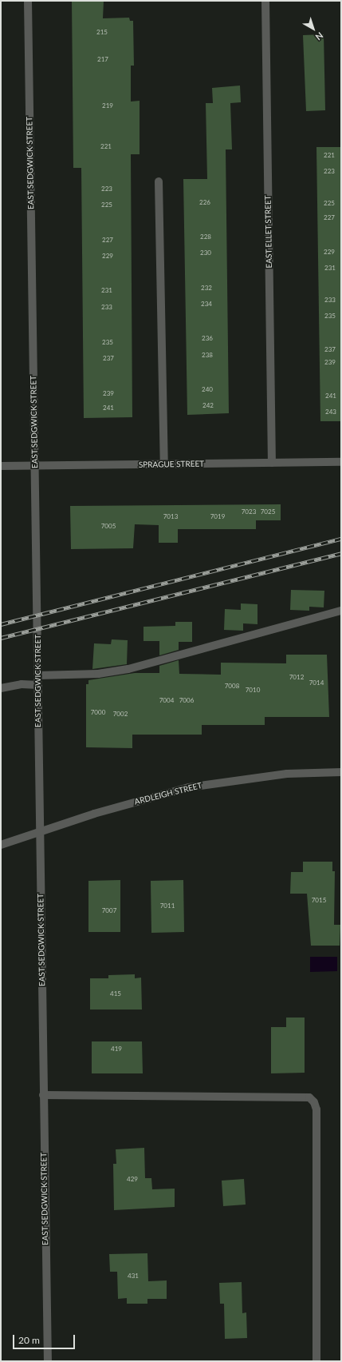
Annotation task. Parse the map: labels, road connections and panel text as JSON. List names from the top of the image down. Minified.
{"streets":{"street":["EAST SEDGWICK STREET","EAST ELLET STREET","SPRAGUE STREET","ARDLEIGH STREET"]},"crossings":[["EAST SEDGWICK STREET","SPRAGUE STREET"],["EAST SEDGWICK STREET","ARDLEIGH STREET"],["EAST ELLET STREET","SPRAGUE STREET"]],"house_numbers":["215","217","219","221","221","223","223","226","225","225","227","228","227","229","230","229","231","232","231","233","234","233","235","236","235","237","238","237","239","240","239","241","242","241","243","7023","7025","7013","7019","7005","7012","7014","7008","7010","7004","7006","7000","7002","7015","7011","7007","415","419","429","431"],"scale_bar":"20 m","north":"bottom right"}
